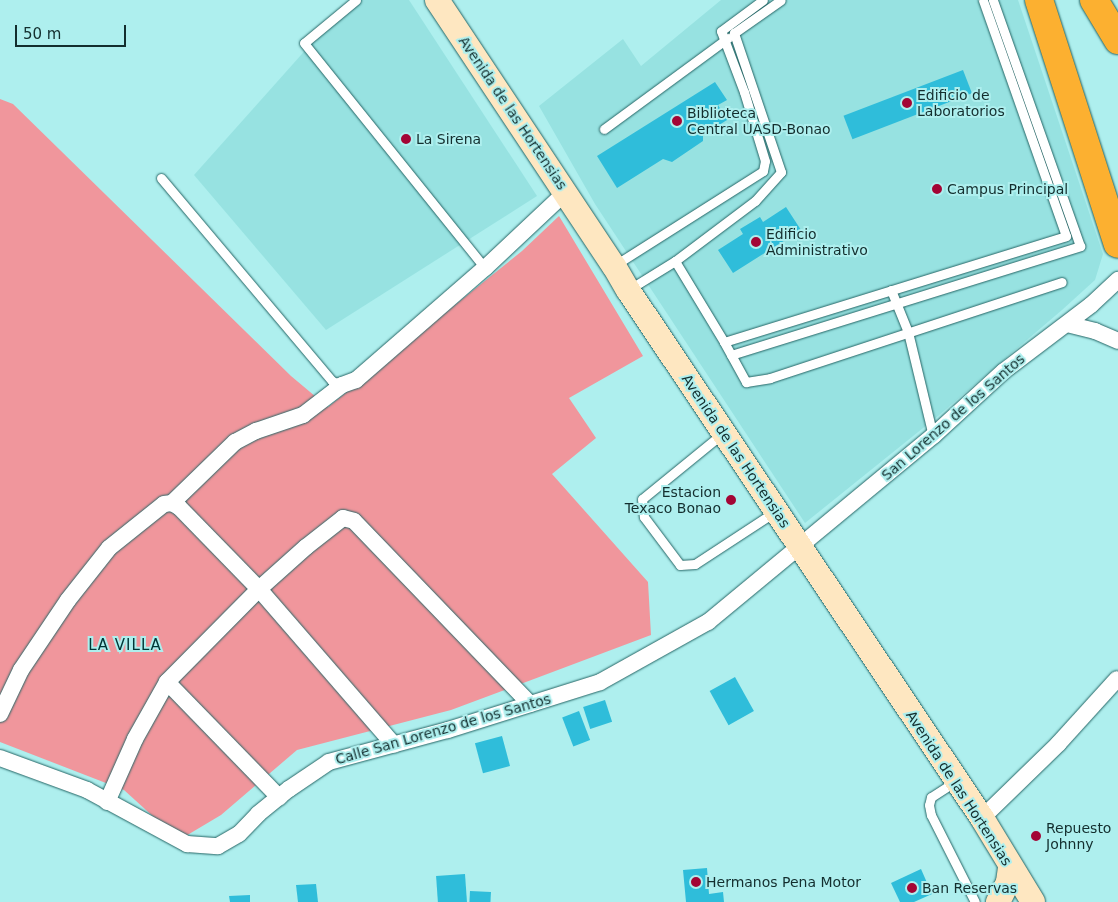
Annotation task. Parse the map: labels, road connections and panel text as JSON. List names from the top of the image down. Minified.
{"streets":{"main road":["Avenida de las Hortensias"],"street":["San Lorenzo de los Santos","Calle San Lorenzo de los Santos"]},"crossings":[["Avenida de las Hortensias","San Lorenzo de los Santos"],["Avenida de las Hortensias","Calle San Lorenzo de los Santos"],["San Lorenzo de los Santos","Calle San Lorenzo de los Santos"]],"districts":["LA VILLA"],"places":["Edificio de Laboratorios","Biblioteca Central UASD-Bonao","La Sirena","Campus Principal","Edificio Administrativo","Estacion Texaco Bonao","Repuesto Johnny","Hermanos Pena Motor","Ban Reservas"],"scale_bar":"50 m"}
